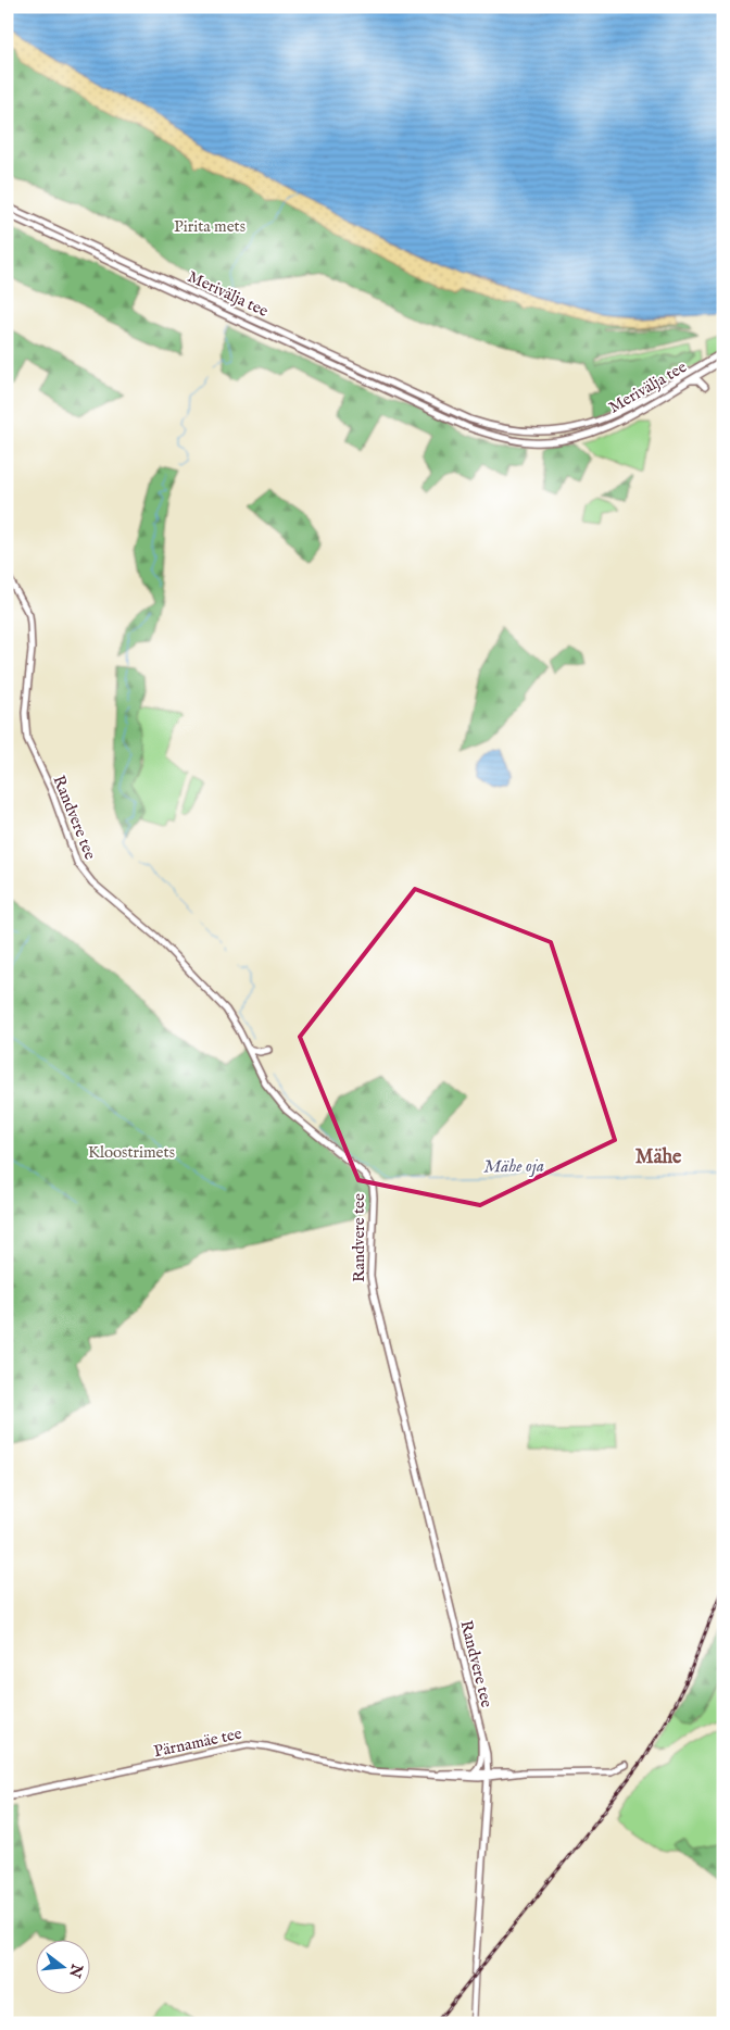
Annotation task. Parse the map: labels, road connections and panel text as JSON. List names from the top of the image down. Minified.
{"streets":{"main road":["Merivälja tee","Randvere tee","Pärnamäe tee"]},"crossings":[["Randvere tee","Pärnamäe tee"]],"districts":["Mähe"],"water":["Mähe oja"],"parks":["Pirita mets","Kloostrimets"],"north":"right"}
